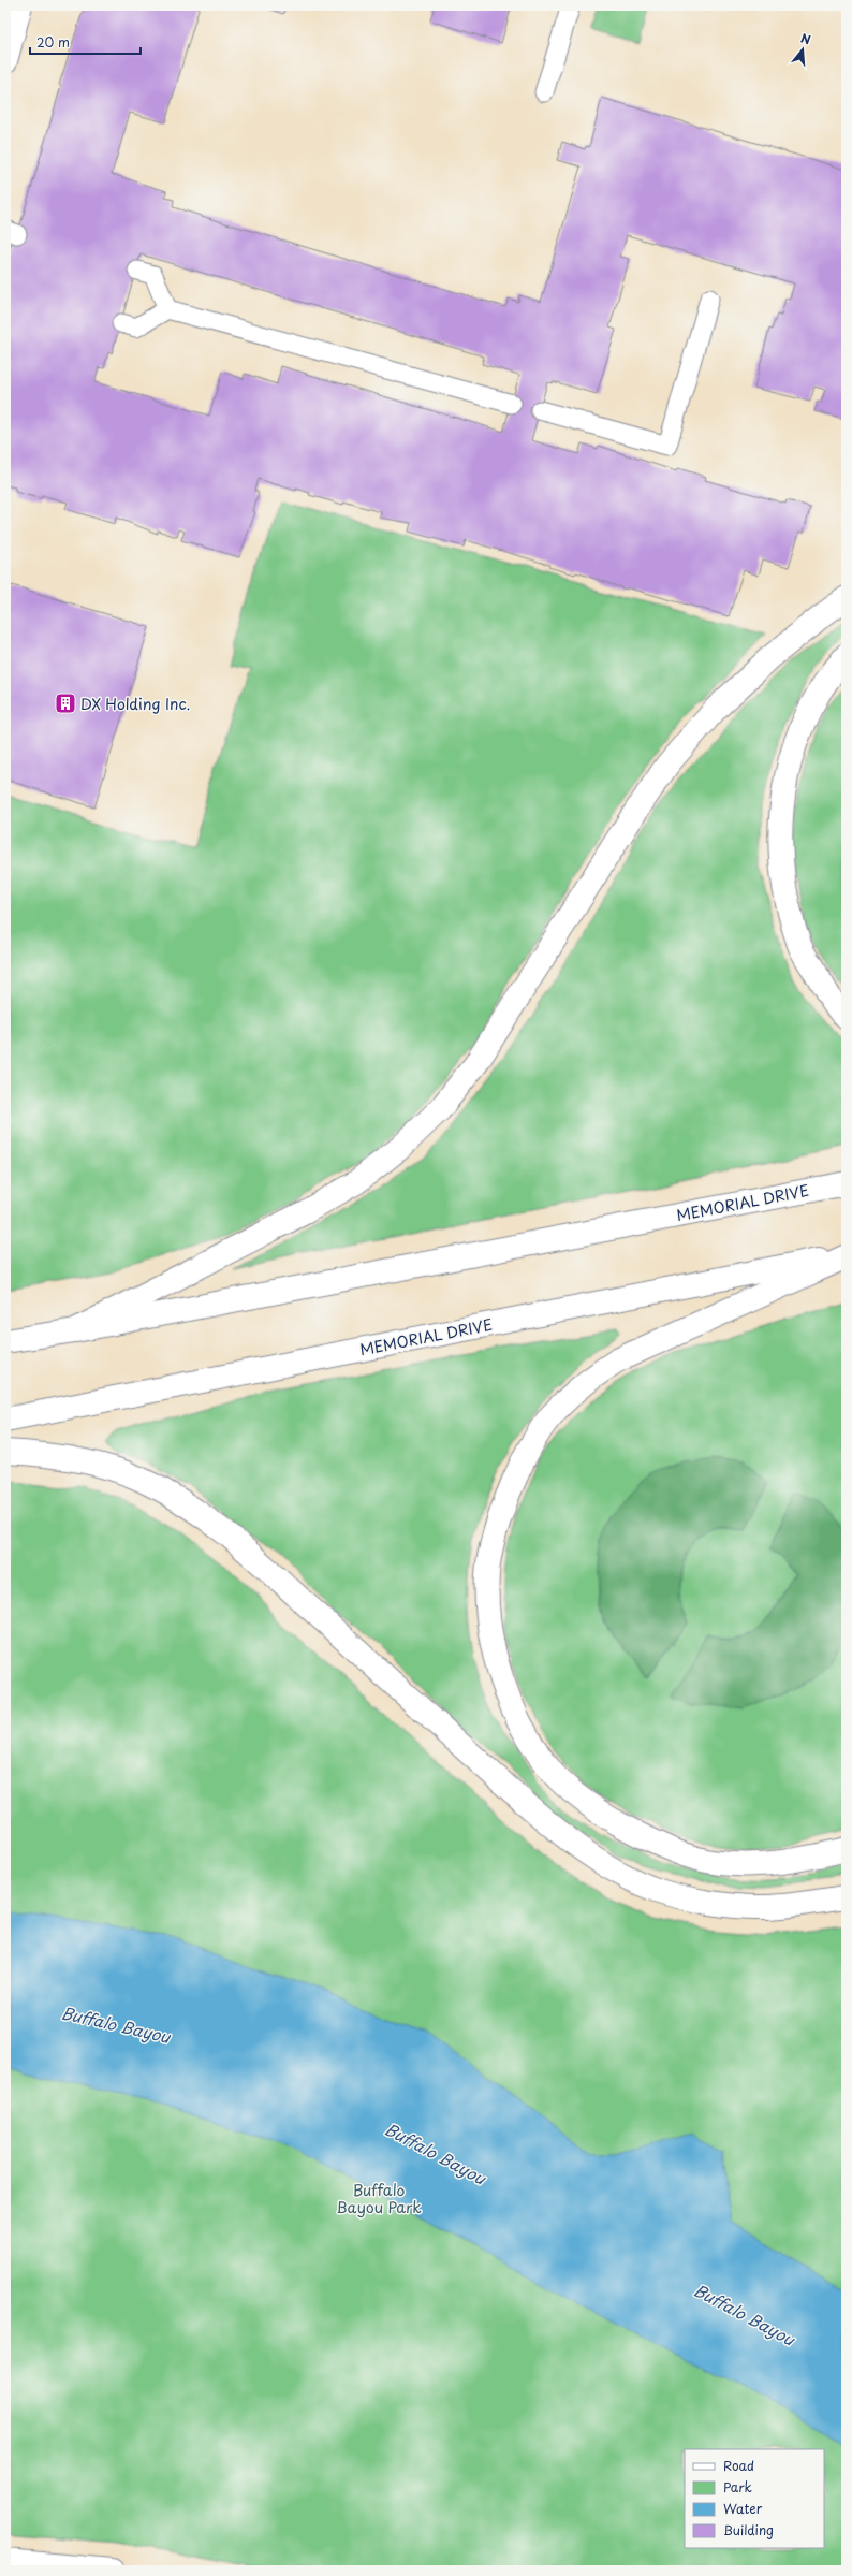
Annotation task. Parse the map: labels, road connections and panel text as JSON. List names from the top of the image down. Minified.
{"streets":{"main road":["MEMORIAL DRIVE"]},"water":["Buffalo Bayou"],"parks":["Buffalo Bayou Park"],"places":{"building":["DX Holding Inc."]},"legend":["Road","Park","Water","Building"],"scale_bar":"20 m","north":"top"}
